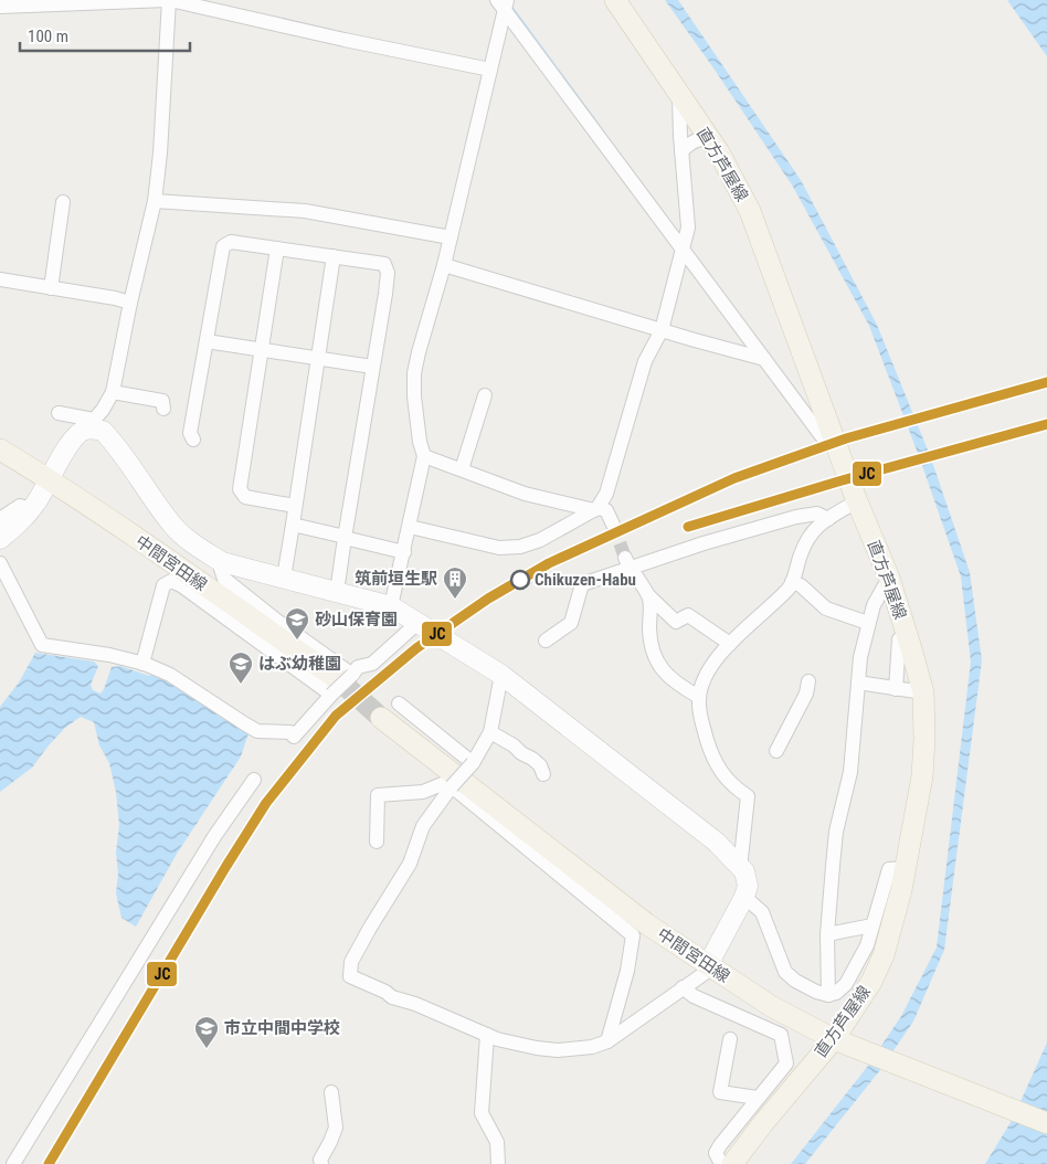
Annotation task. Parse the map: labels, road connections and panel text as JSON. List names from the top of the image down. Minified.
{"streets":{"main road":["直方芦屋線","中間宮田線"]},"crossings":[["直方芦屋線","中間宮田線"]],"places":{"other":["Chikuzen-Habu"],"building":["筑前垣生駅"],"school or university":["砂山保育園","はぶ幼稚園","市立中間中学校"]},"lines":["transit line JC"],"scale_bar":"100 m"}
